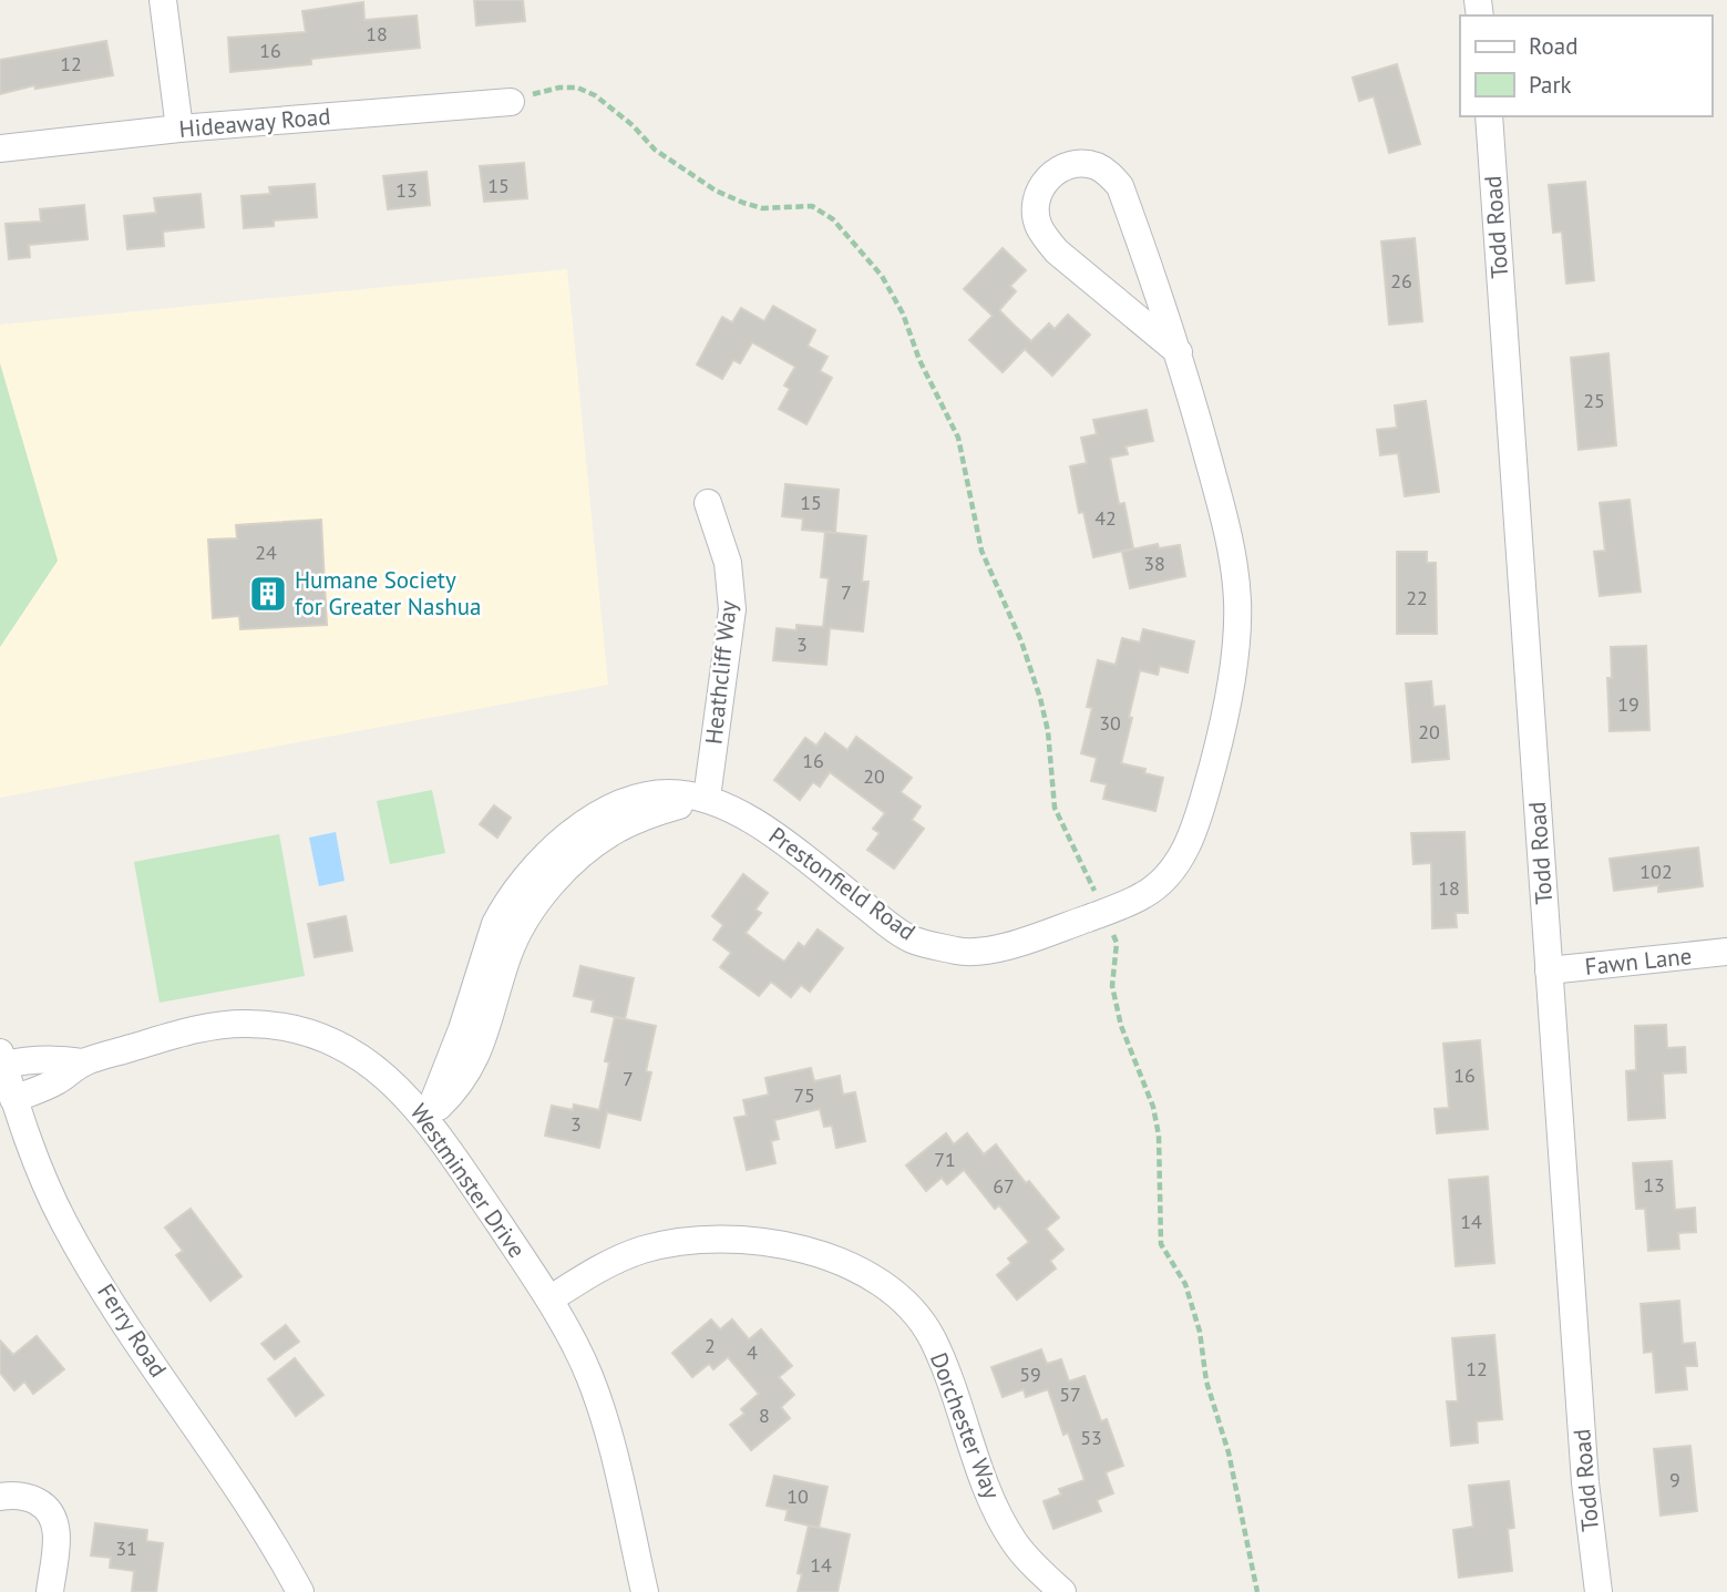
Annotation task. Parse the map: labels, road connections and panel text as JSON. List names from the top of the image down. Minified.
{"streets":{"street":["Hideaway Road","Todd Road","Heathcliff Way","Prestonfield Road","Fawn Lane","Westminster Drive","Ferry Road","Dorchester Way"]},"crossings":[["Todd Road","Fawn Lane"],["Heathcliff Way","Prestonfield Road"],["Prestonfield Road","Westminster Drive"],["Westminster Drive","Ferry Road"],["Westminster Drive","Dorchester Way"]],"places":{"building":["Humane Society for Greater Nashua"]},"house_numbers":["18","16","12","15","13","26","25","15","42","24","38","7","22","3","19","30","20","16","20","102","18","16","7","75","3","71","13","67","14","2","4","12","59","57","8","53","9","10","31","14"],"legend":["Road","Park"]}
